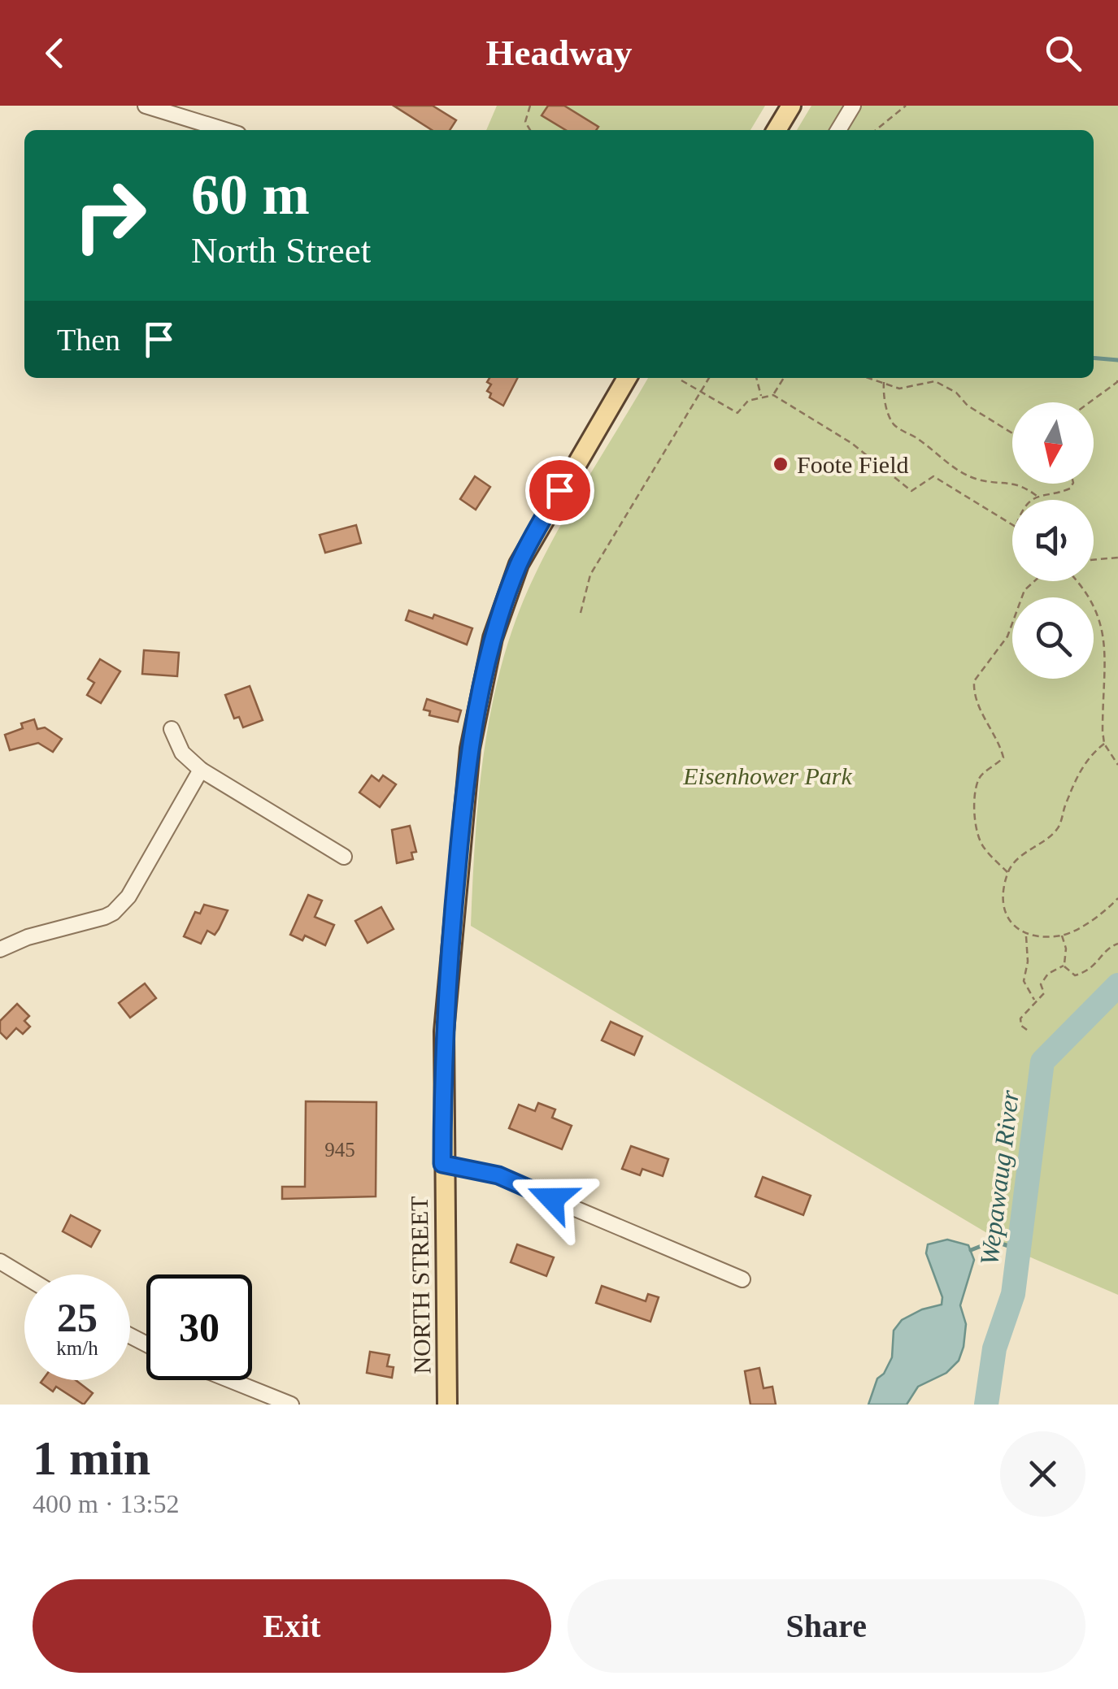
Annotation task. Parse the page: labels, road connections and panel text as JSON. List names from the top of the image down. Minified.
{"streets":{"main road":["NORTH STREET"]},"water":["Wepawaug River"],"parks":["Eisenhower Park"],"places":["Foote Field"],"house_numbers":["945"],"north":"bottom","page":{"header":"Headway","turn":["60 m","North Street"],"then":"Then","speed":"25 km/h","limit":"30","heading":["1 min","400 m · 13:52"],"buttons":["Exit","Share"]}}
